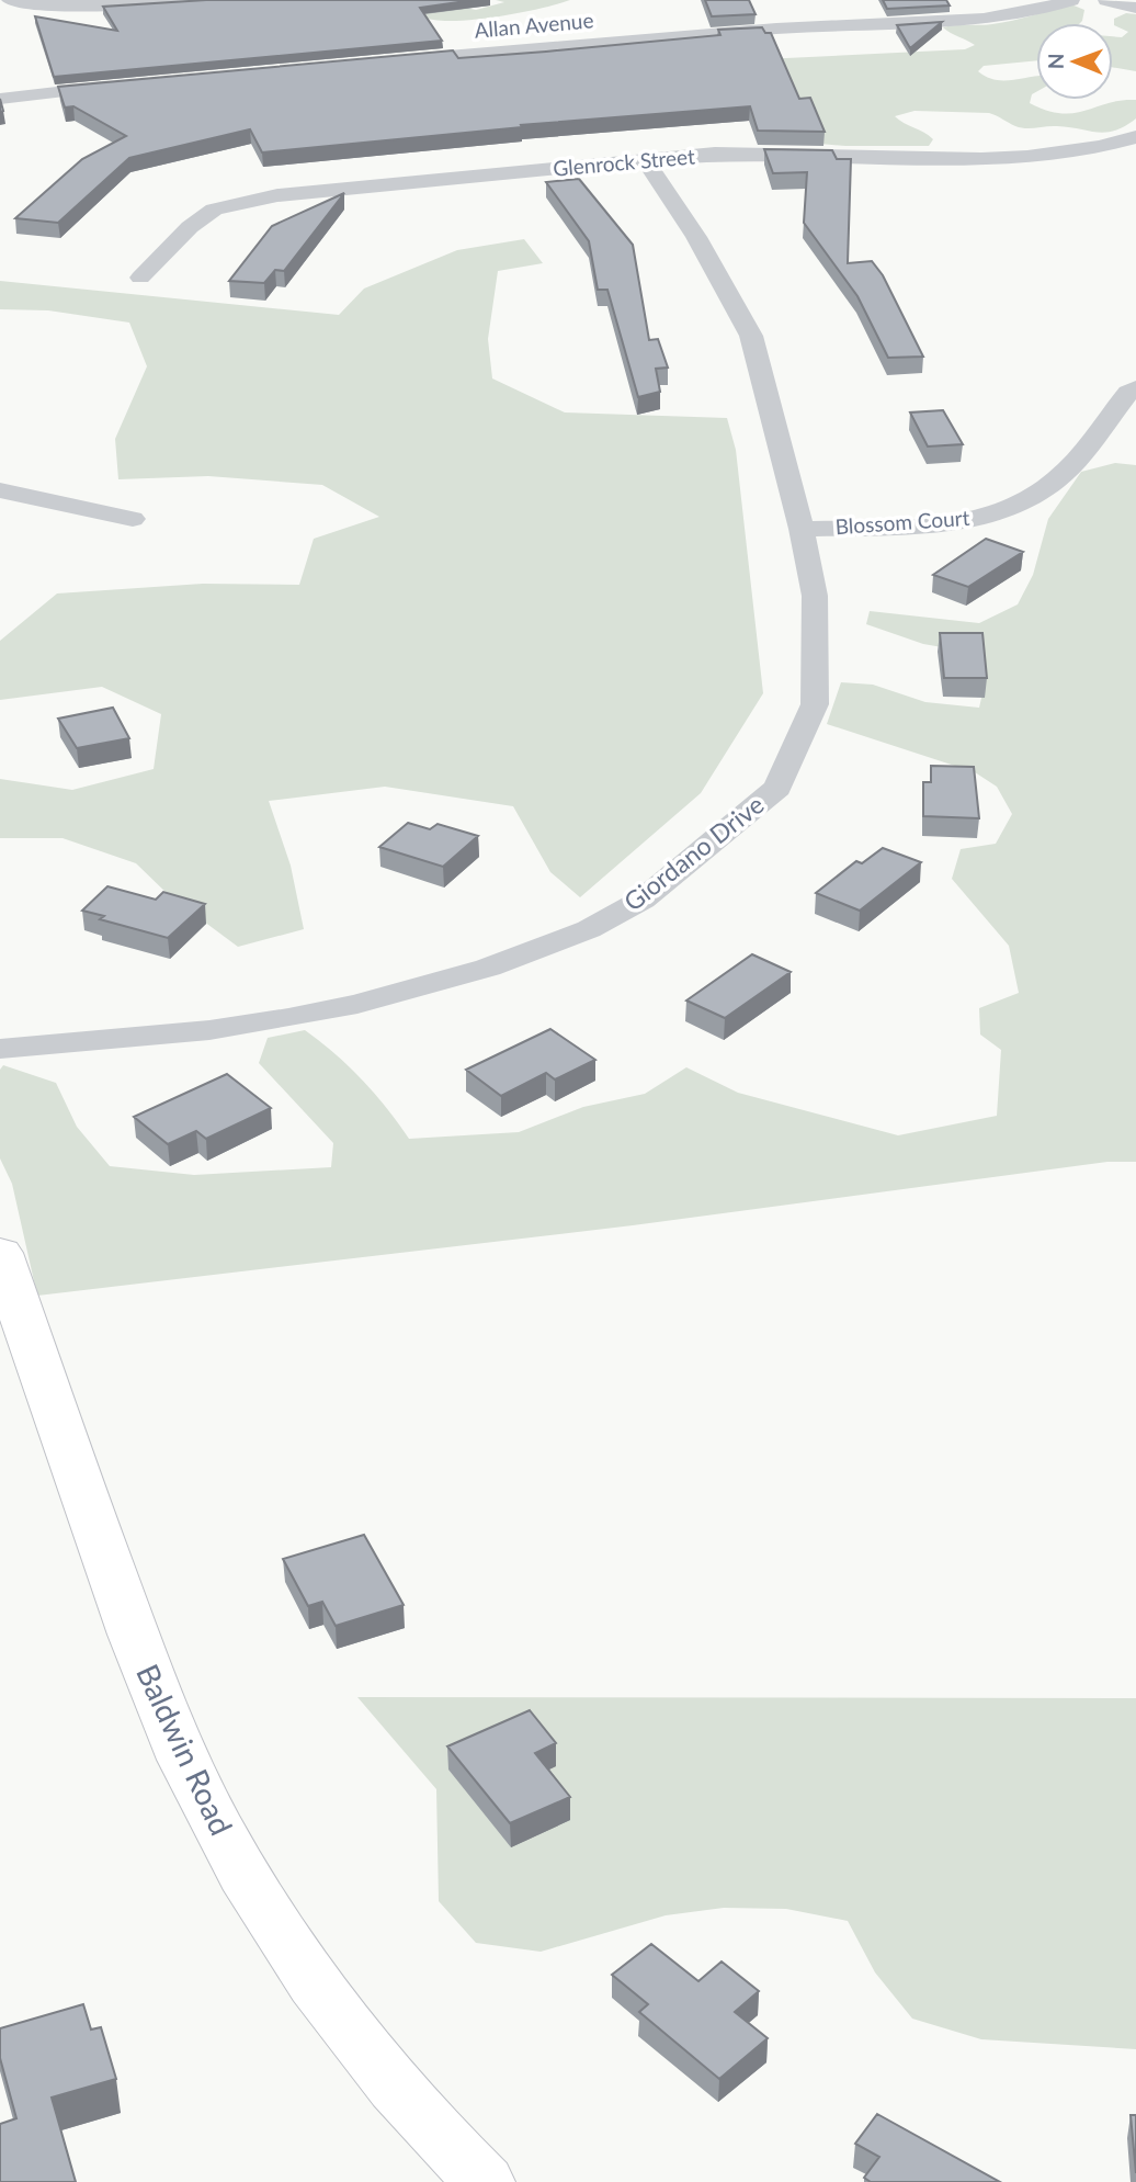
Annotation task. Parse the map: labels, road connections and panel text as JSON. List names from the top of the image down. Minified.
{"streets":{"street":["Allan Avenue","Glenrock Street","Blossom Court","Giordano Drive","Baldwin Road"]},"crossings":[["Glenrock Street","Giordano Drive"],["Blossom Court","Giordano Drive"]],"north":"left"}
